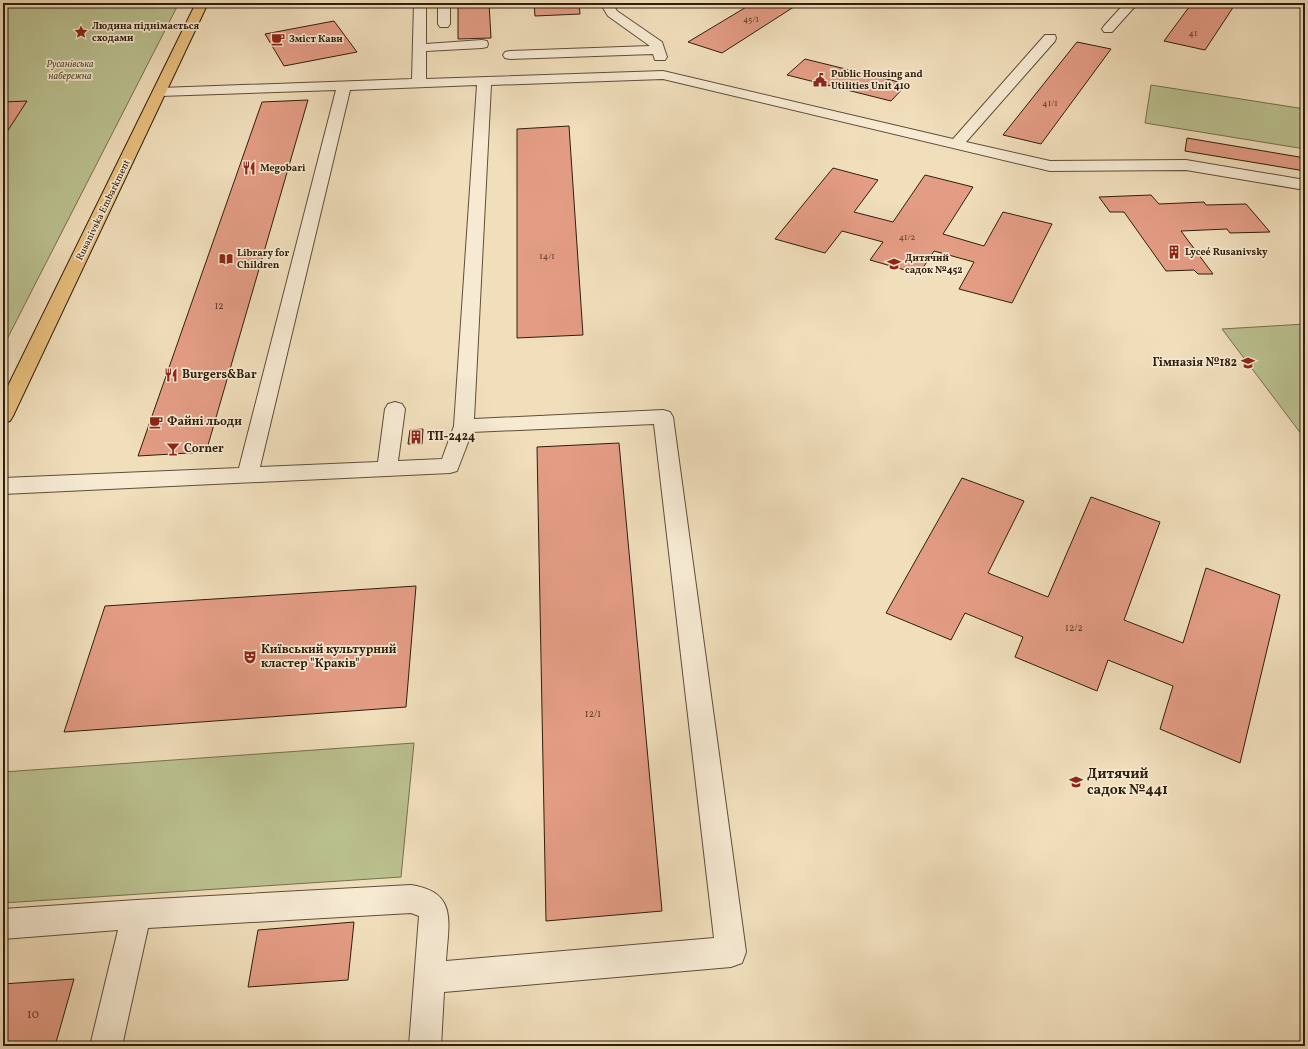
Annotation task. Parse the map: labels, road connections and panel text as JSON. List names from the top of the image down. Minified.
{"streets":{"main road":["Rusanivska Embarkment"]},"parks":["Русанівська набережна"],"places":{"place":["Людина піднімається сходами"],"cafe":["Зміст Кави","Файні льоди"],"public building":["Public Housing and Utilities Unit 410"],"restaurant":["Megobari","Burgers&Bar"],"building":["Lyceé Rusanivsky","ТП-2424"],"library":["Library for Children"],"school or university":["Дитячий садок №452","Гімназія №182","Дитячий садок №441"],"bar":["Corner"],"theatre":["Київський культурний кластер \"Краків\""]},"house_numbers":["45/1","41","41/1","41/2","14/1","12","12/2","12/1","10"]}
